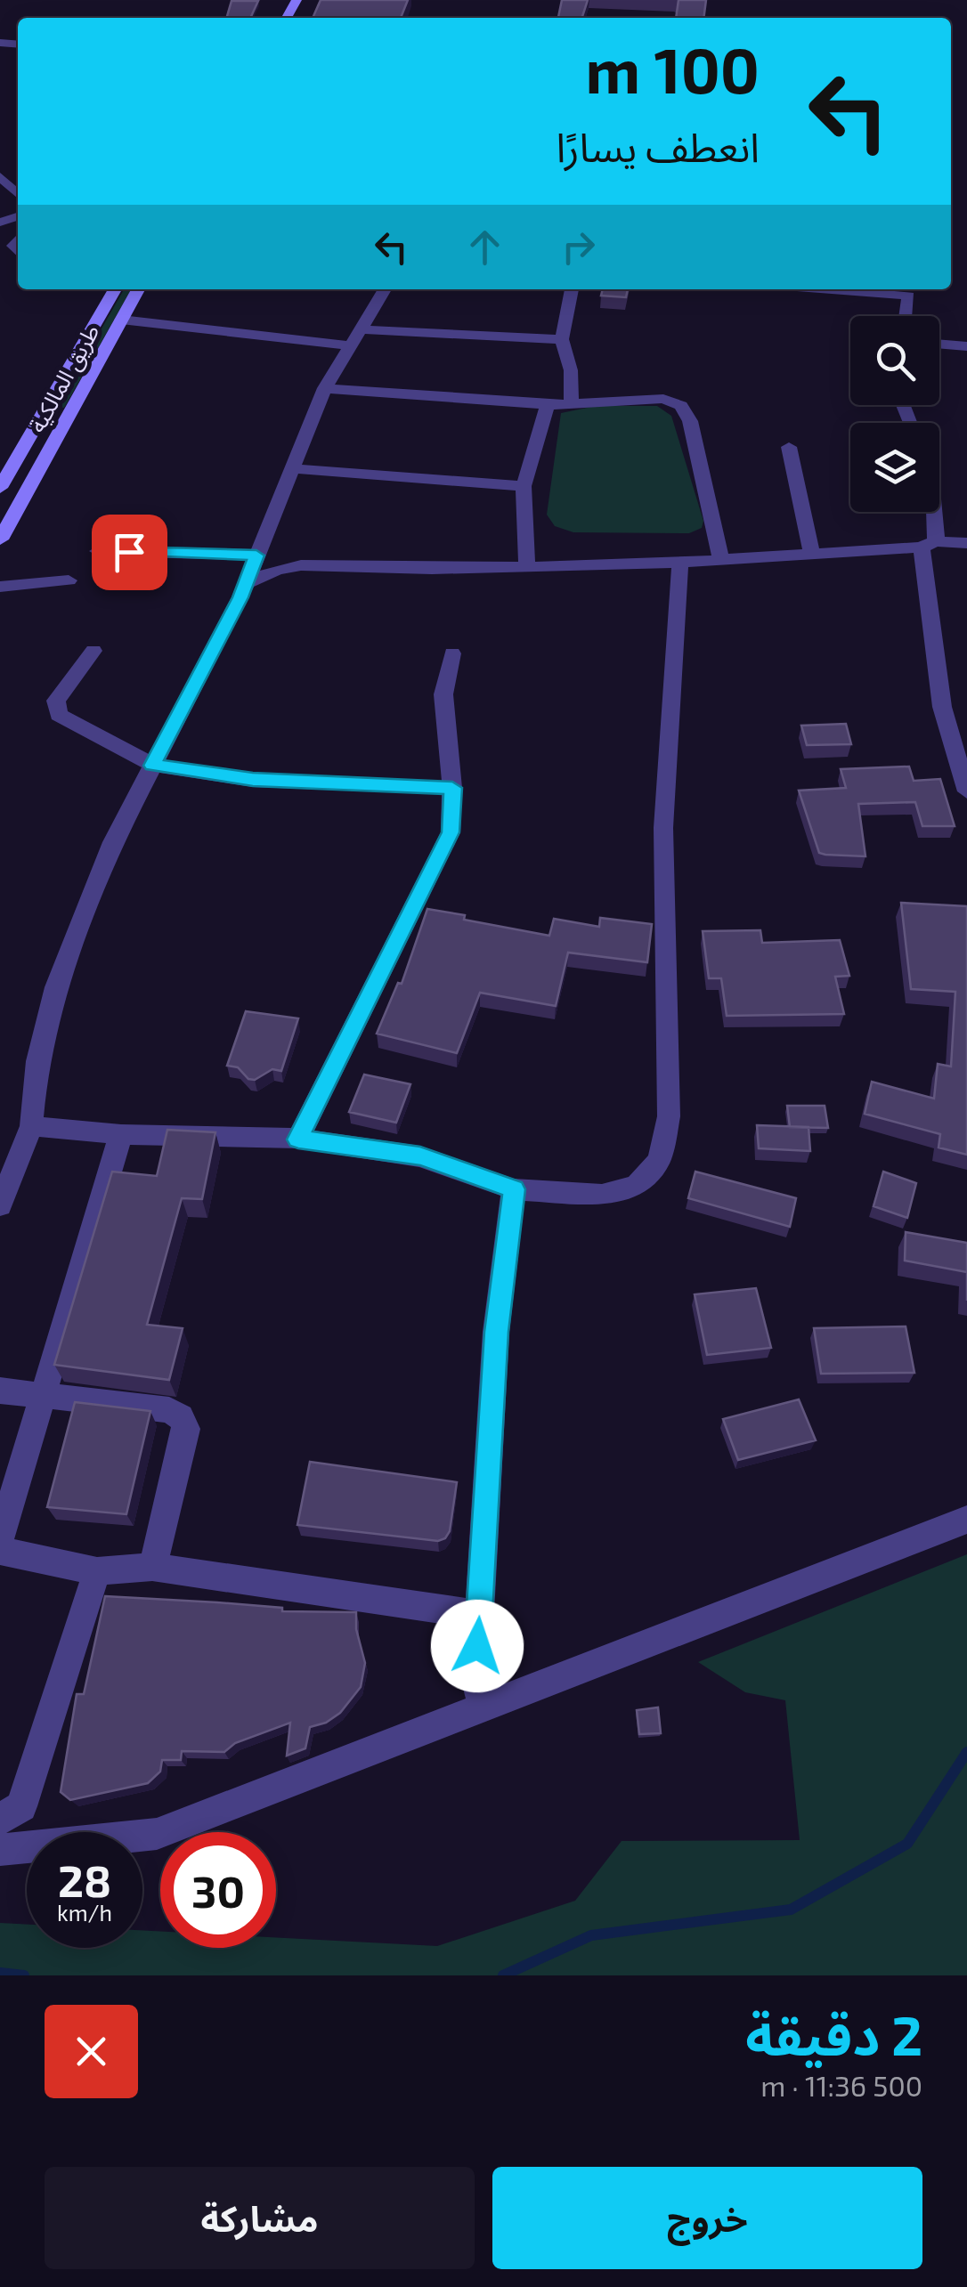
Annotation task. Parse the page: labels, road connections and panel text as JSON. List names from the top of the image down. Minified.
{"streets":{"main road":["طريق المالكية"]},"page":{"turn":["100 m","انعطف يسارًا"],"speed":"28 km/h","limit":"30","heading":["2 دقيقة","500 m · 11:36"],"buttons":["خروج","مشاركة"]}}
